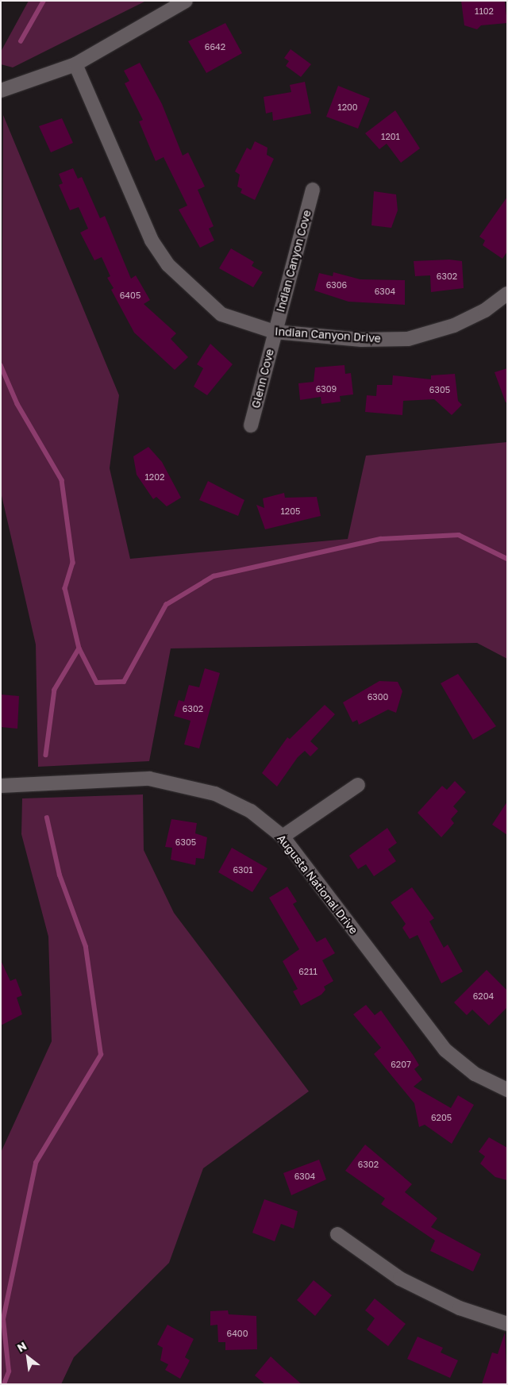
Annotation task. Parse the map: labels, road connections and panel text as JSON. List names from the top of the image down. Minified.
{"streets":{"street":["Indian Canyon Cove","Indian Canyon Drive","Glenn Cove","Augusta National Drive"]},"crossings":[["Indian Canyon Cove","Indian Canyon Drive"],["Indian Canyon Cove","Glenn Cove"],["Indian Canyon Drive","Glenn Cove"]],"house_numbers":["1102","6642","1200","1201","6302","6306","6304","6405","6309","6305","1202","1205","6300","6302","6305","6301","6211","6204","6207","6205","6302","6304","6400"],"north":"top left"}
